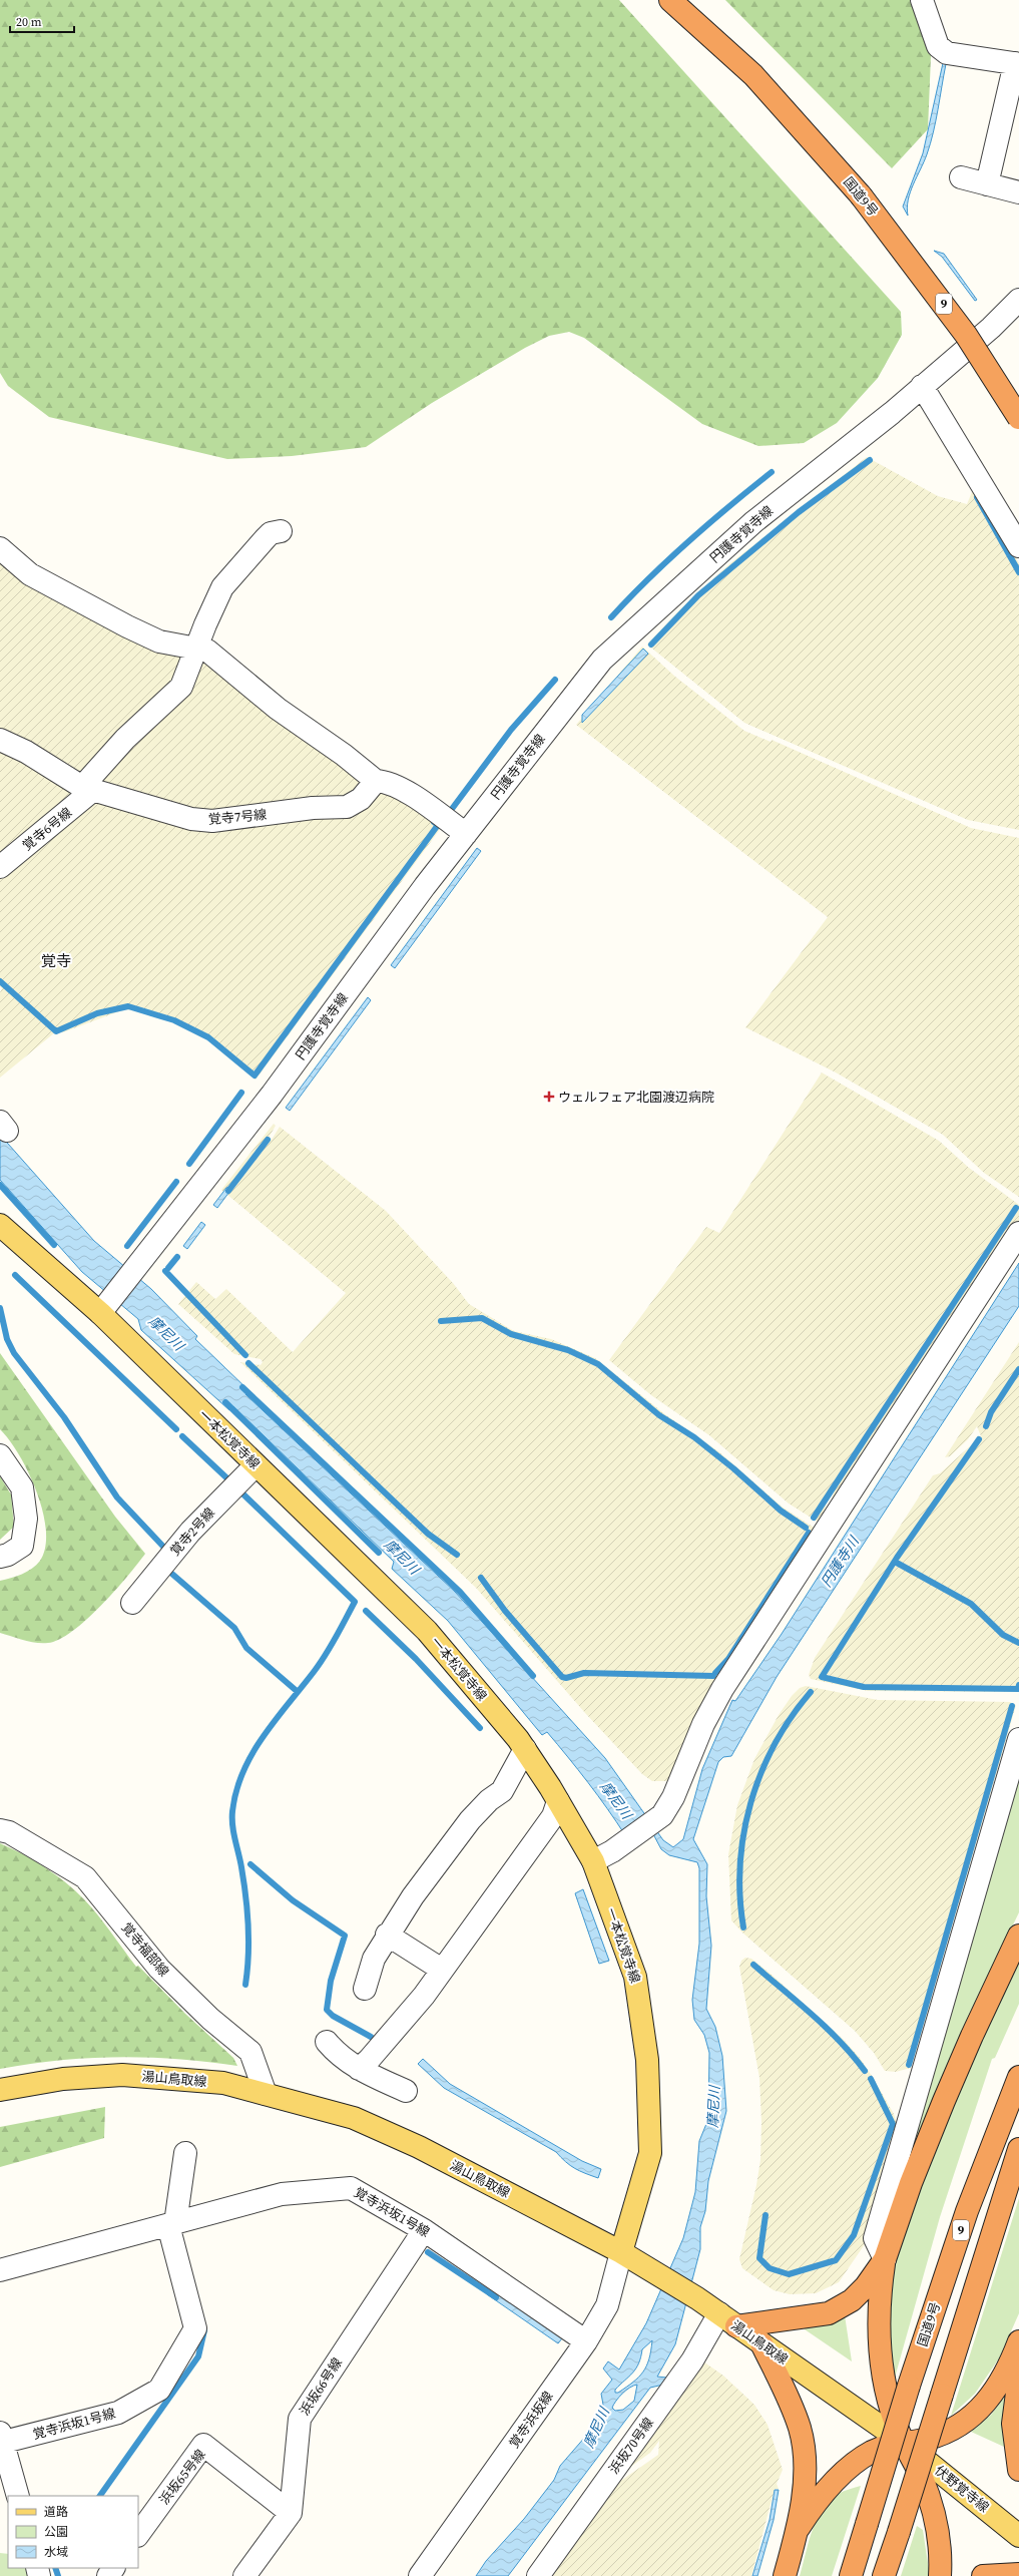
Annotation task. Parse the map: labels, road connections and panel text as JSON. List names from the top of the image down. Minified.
{"streets":{"highway":["国道9号","9"],"main road":["一本松覚寺線","湯山鳥取線","伏野覚寺線"],"street":["円護寺覚寺線","覚寺7号線","覚寺6号線","覚寺2号線","覚寺福部線","覚寺浜坂1号線","浜坂66号線","覚寺浜坂線","浜坂70号線","浜坂65号線"]},"crossings":[["円護寺覚寺線","一本松覚寺線"],["覚寺7号線","覚寺6号線"],["一本松覚寺線","覚寺2号線"],["一本松覚寺線","湯山鳥取線"],["一本松覚寺線","覚寺浜坂線"],["覚寺福部線","湯山鳥取線"],["湯山鳥取線","覚寺浜坂線"],["湯山鳥取線","浜坂70号線"],["湯山鳥取線","伏野覚寺線"],["覚寺浜坂1号線","浜坂66号線"],["覚寺浜坂1号線","覚寺浜坂線"],["浜坂66号線","浜坂65号線"]],"districts":["覚寺"],"water":["摩尼川","円護寺川"],"places":{"health":["ウェルフェア北園渡辺病院"]},"legend":["道路","公園","水域"],"scale_bar":"20 m"}
